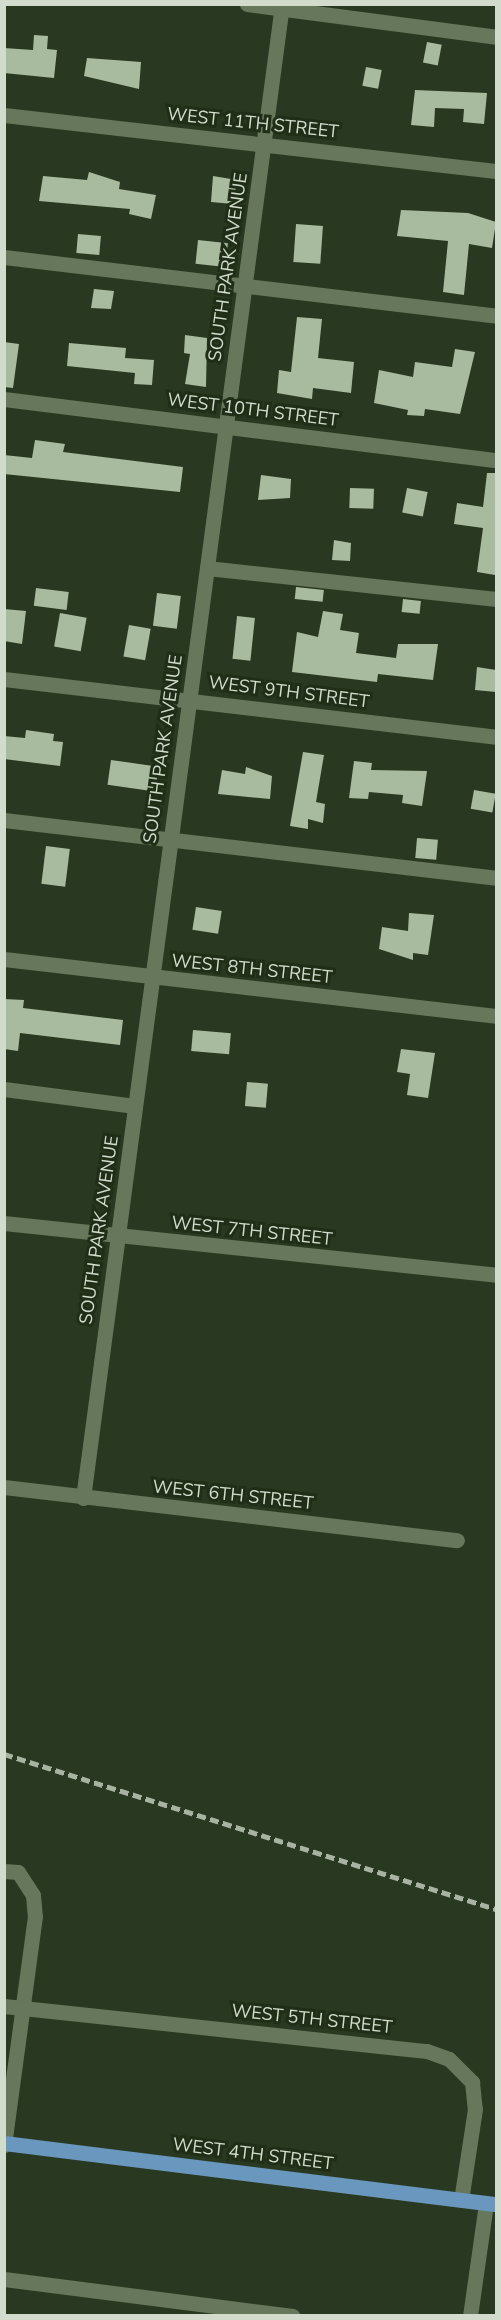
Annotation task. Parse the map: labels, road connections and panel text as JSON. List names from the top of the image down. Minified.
{"streets":{"main road":["WEST 4TH STREET"],"street":["WEST 11TH STREET","SOUTH PARK AVENUE","WEST 10TH STREET","WEST 9TH STREET","WEST 8TH STREET","WEST 7TH STREET","WEST 6TH STREET","WEST 5TH STREET"]},"crossings":[["WEST 11TH STREET","SOUTH PARK AVENUE"],["SOUTH PARK AVENUE","WEST 10TH STREET"],["SOUTH PARK AVENUE","WEST 9TH STREET"],["SOUTH PARK AVENUE","WEST 8TH STREET"],["SOUTH PARK AVENUE","WEST 7TH STREET"],["SOUTH PARK AVENUE","WEST 6TH STREET"],["WEST 5TH STREET","WEST 4TH STREET"]]}
